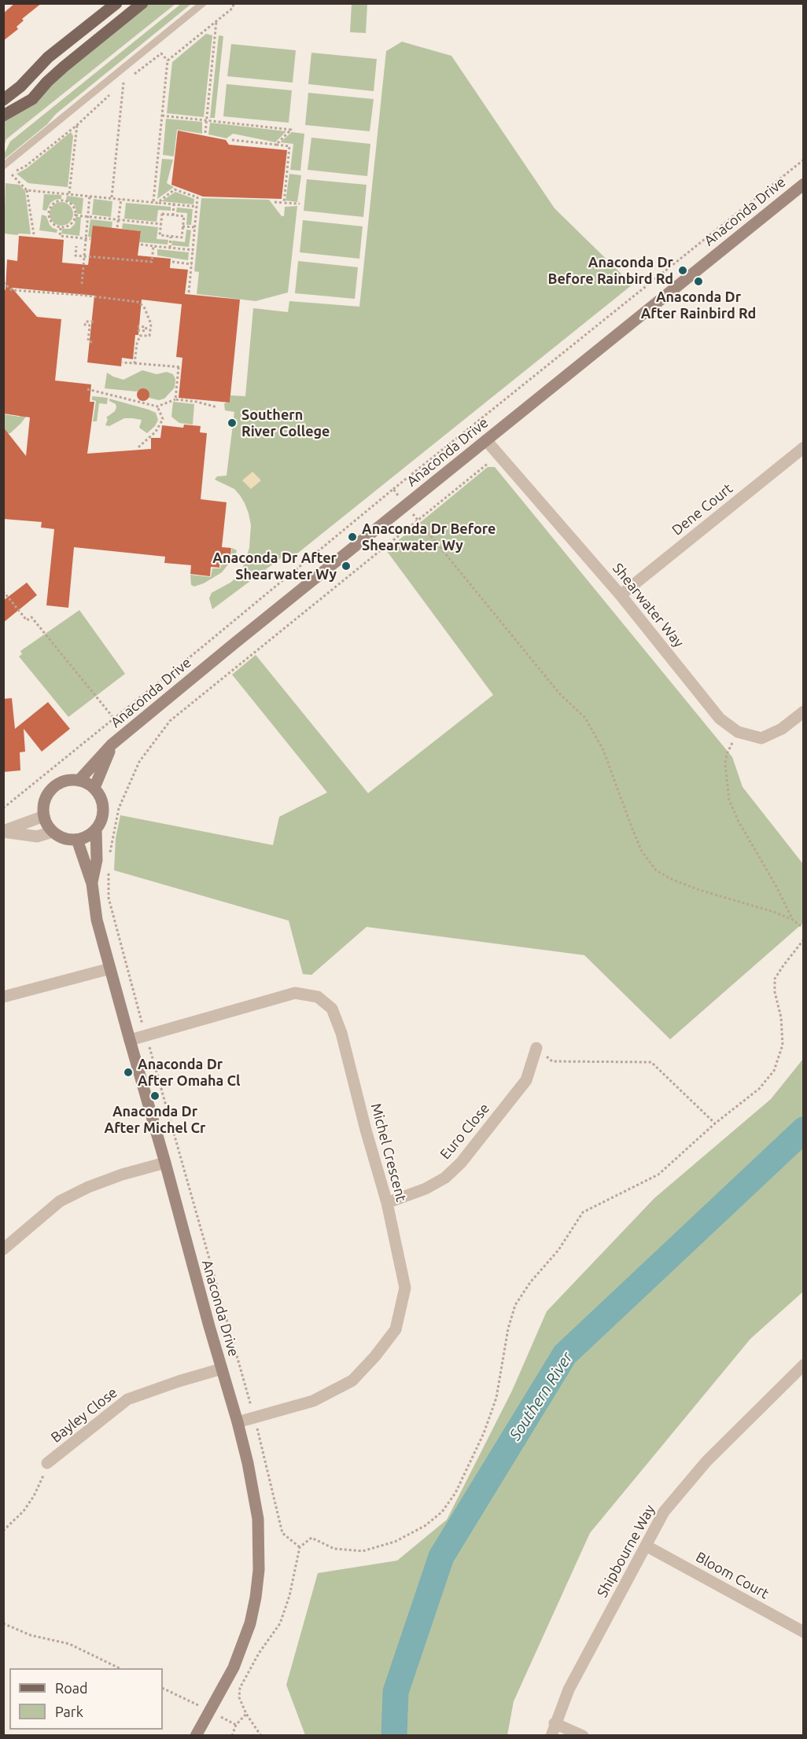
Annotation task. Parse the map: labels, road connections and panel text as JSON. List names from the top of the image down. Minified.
{"streets":{"main road":["Anaconda Drive"],"street":["Dene Court","Shearwater Way","Euro Close","Michel Crescent","Bayley Close","Shipbourne Way","Bloom Court"]},"crossings":[["Anaconda Drive","Shearwater Way"],["Anaconda Drive","Michel Crescent"],["Anaconda Drive","Bayley Close"],["Dene Court","Shearwater Way"],["Euro Close","Michel Crescent"],["Shipbourne Way","Bloom Court"]],"water":["Southern River"],"places":["Anaconda Dr Before Rainbird Rd","Anaconda Dr After Rainbird Rd","Southern River College","Anaconda Dr Before Shearwater Wy","Anaconda Dr After Shearwater Wy","Anaconda Dr After Omaha Cl","Anaconda Dr After Michel Cr"],"legend":["Road","Park"]}
